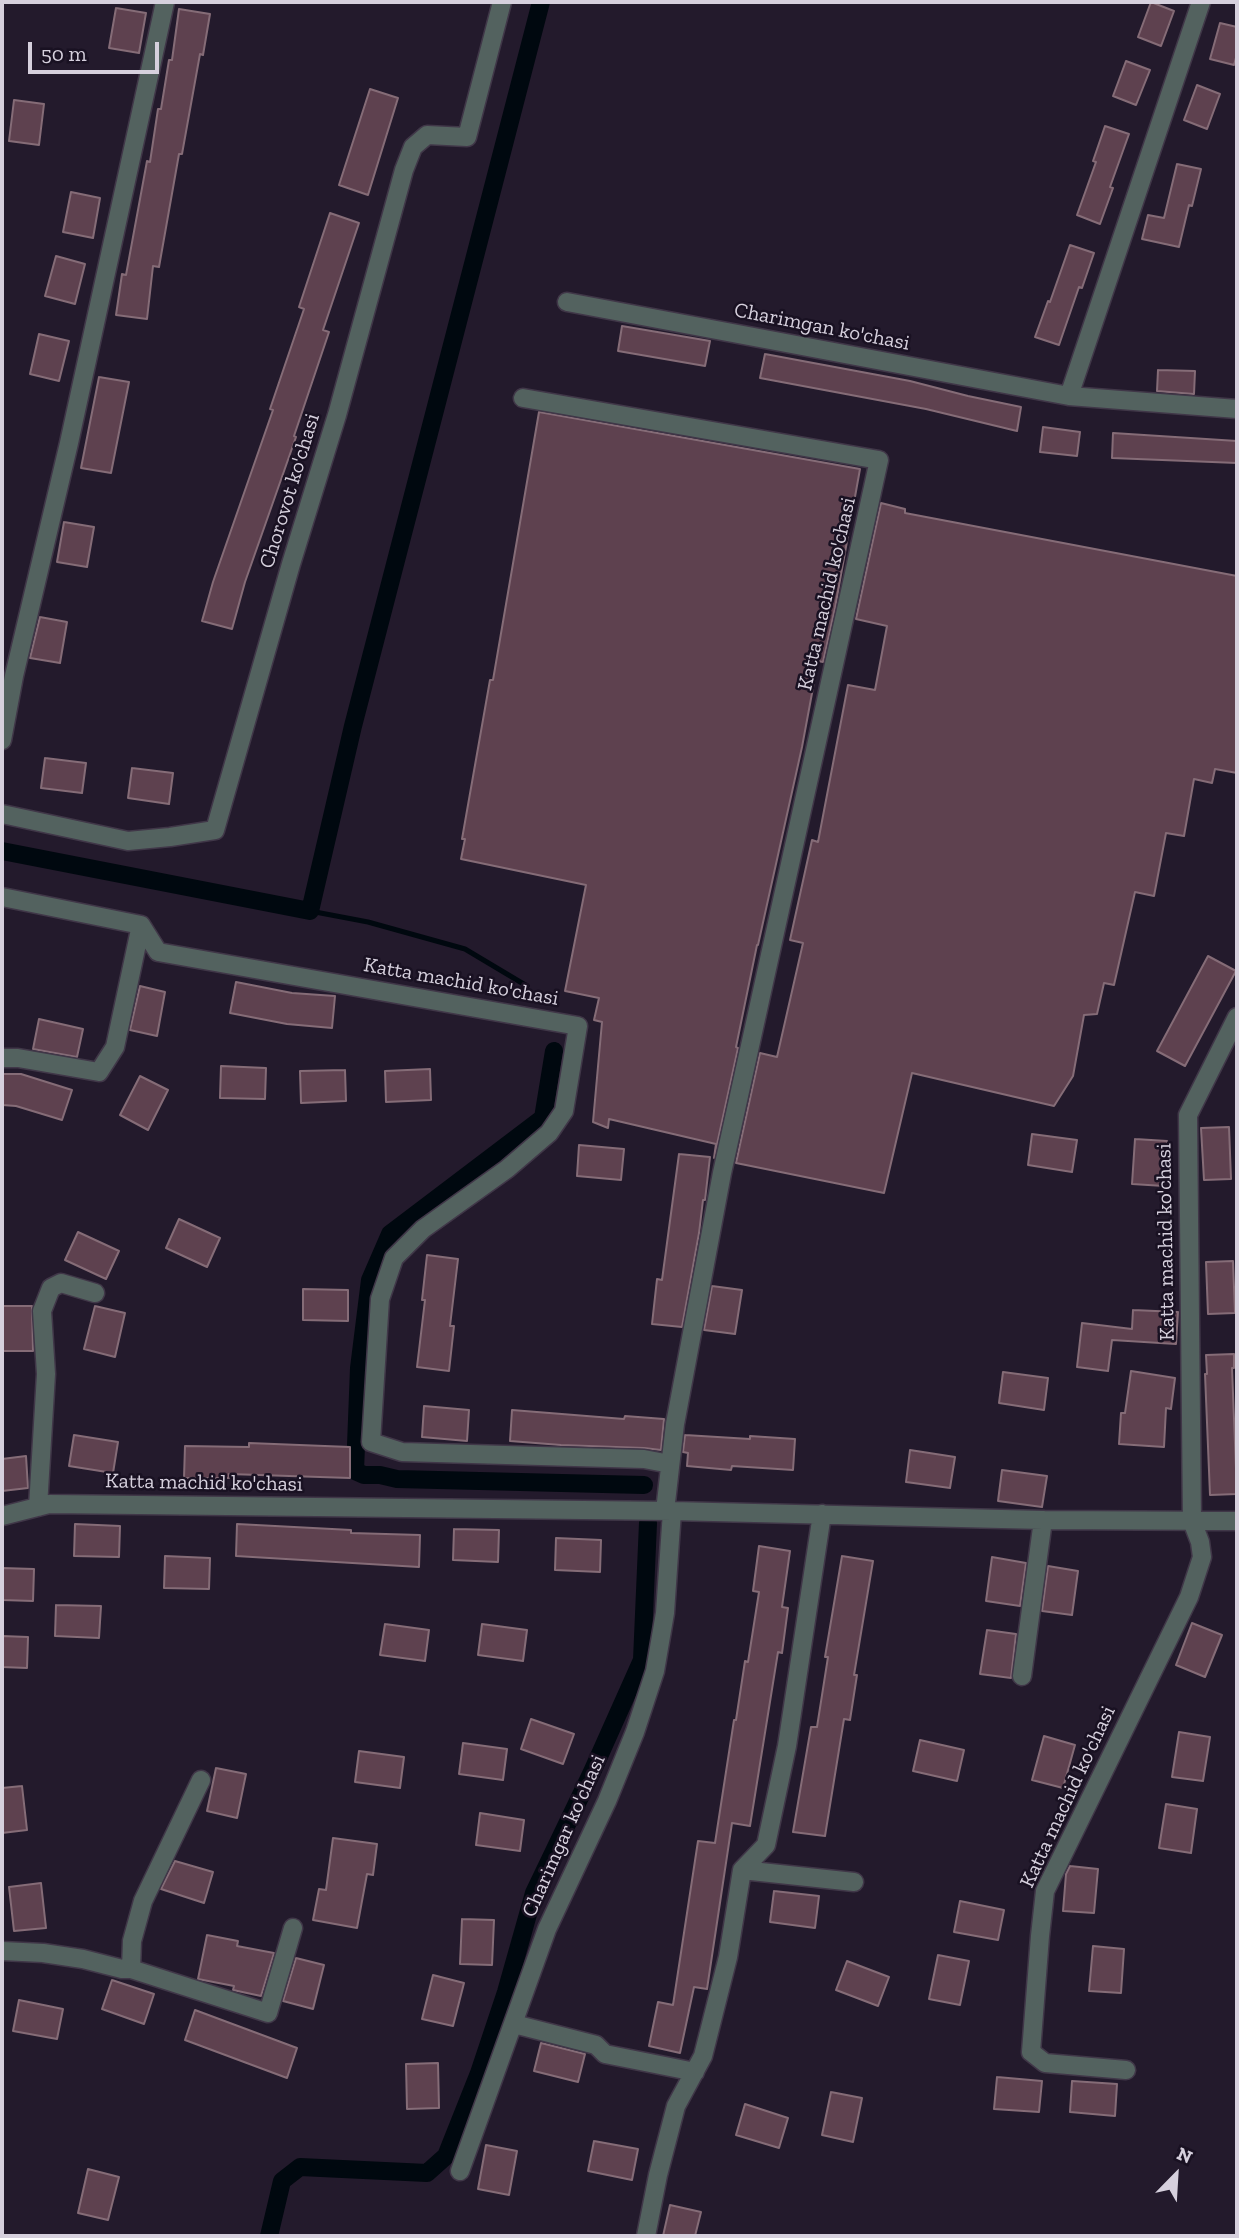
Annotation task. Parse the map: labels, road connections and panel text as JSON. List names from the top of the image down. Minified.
{"streets":{"street":["Charimgan ko'chasi","Chorovot ko'chasi","Katta machid ko'chasi","Charimgar ko'chasi"]},"crossings":[["Katta machid ko'chasi","Charimgar ko'chasi"]],"scale_bar":"50 m","north":"top right"}
